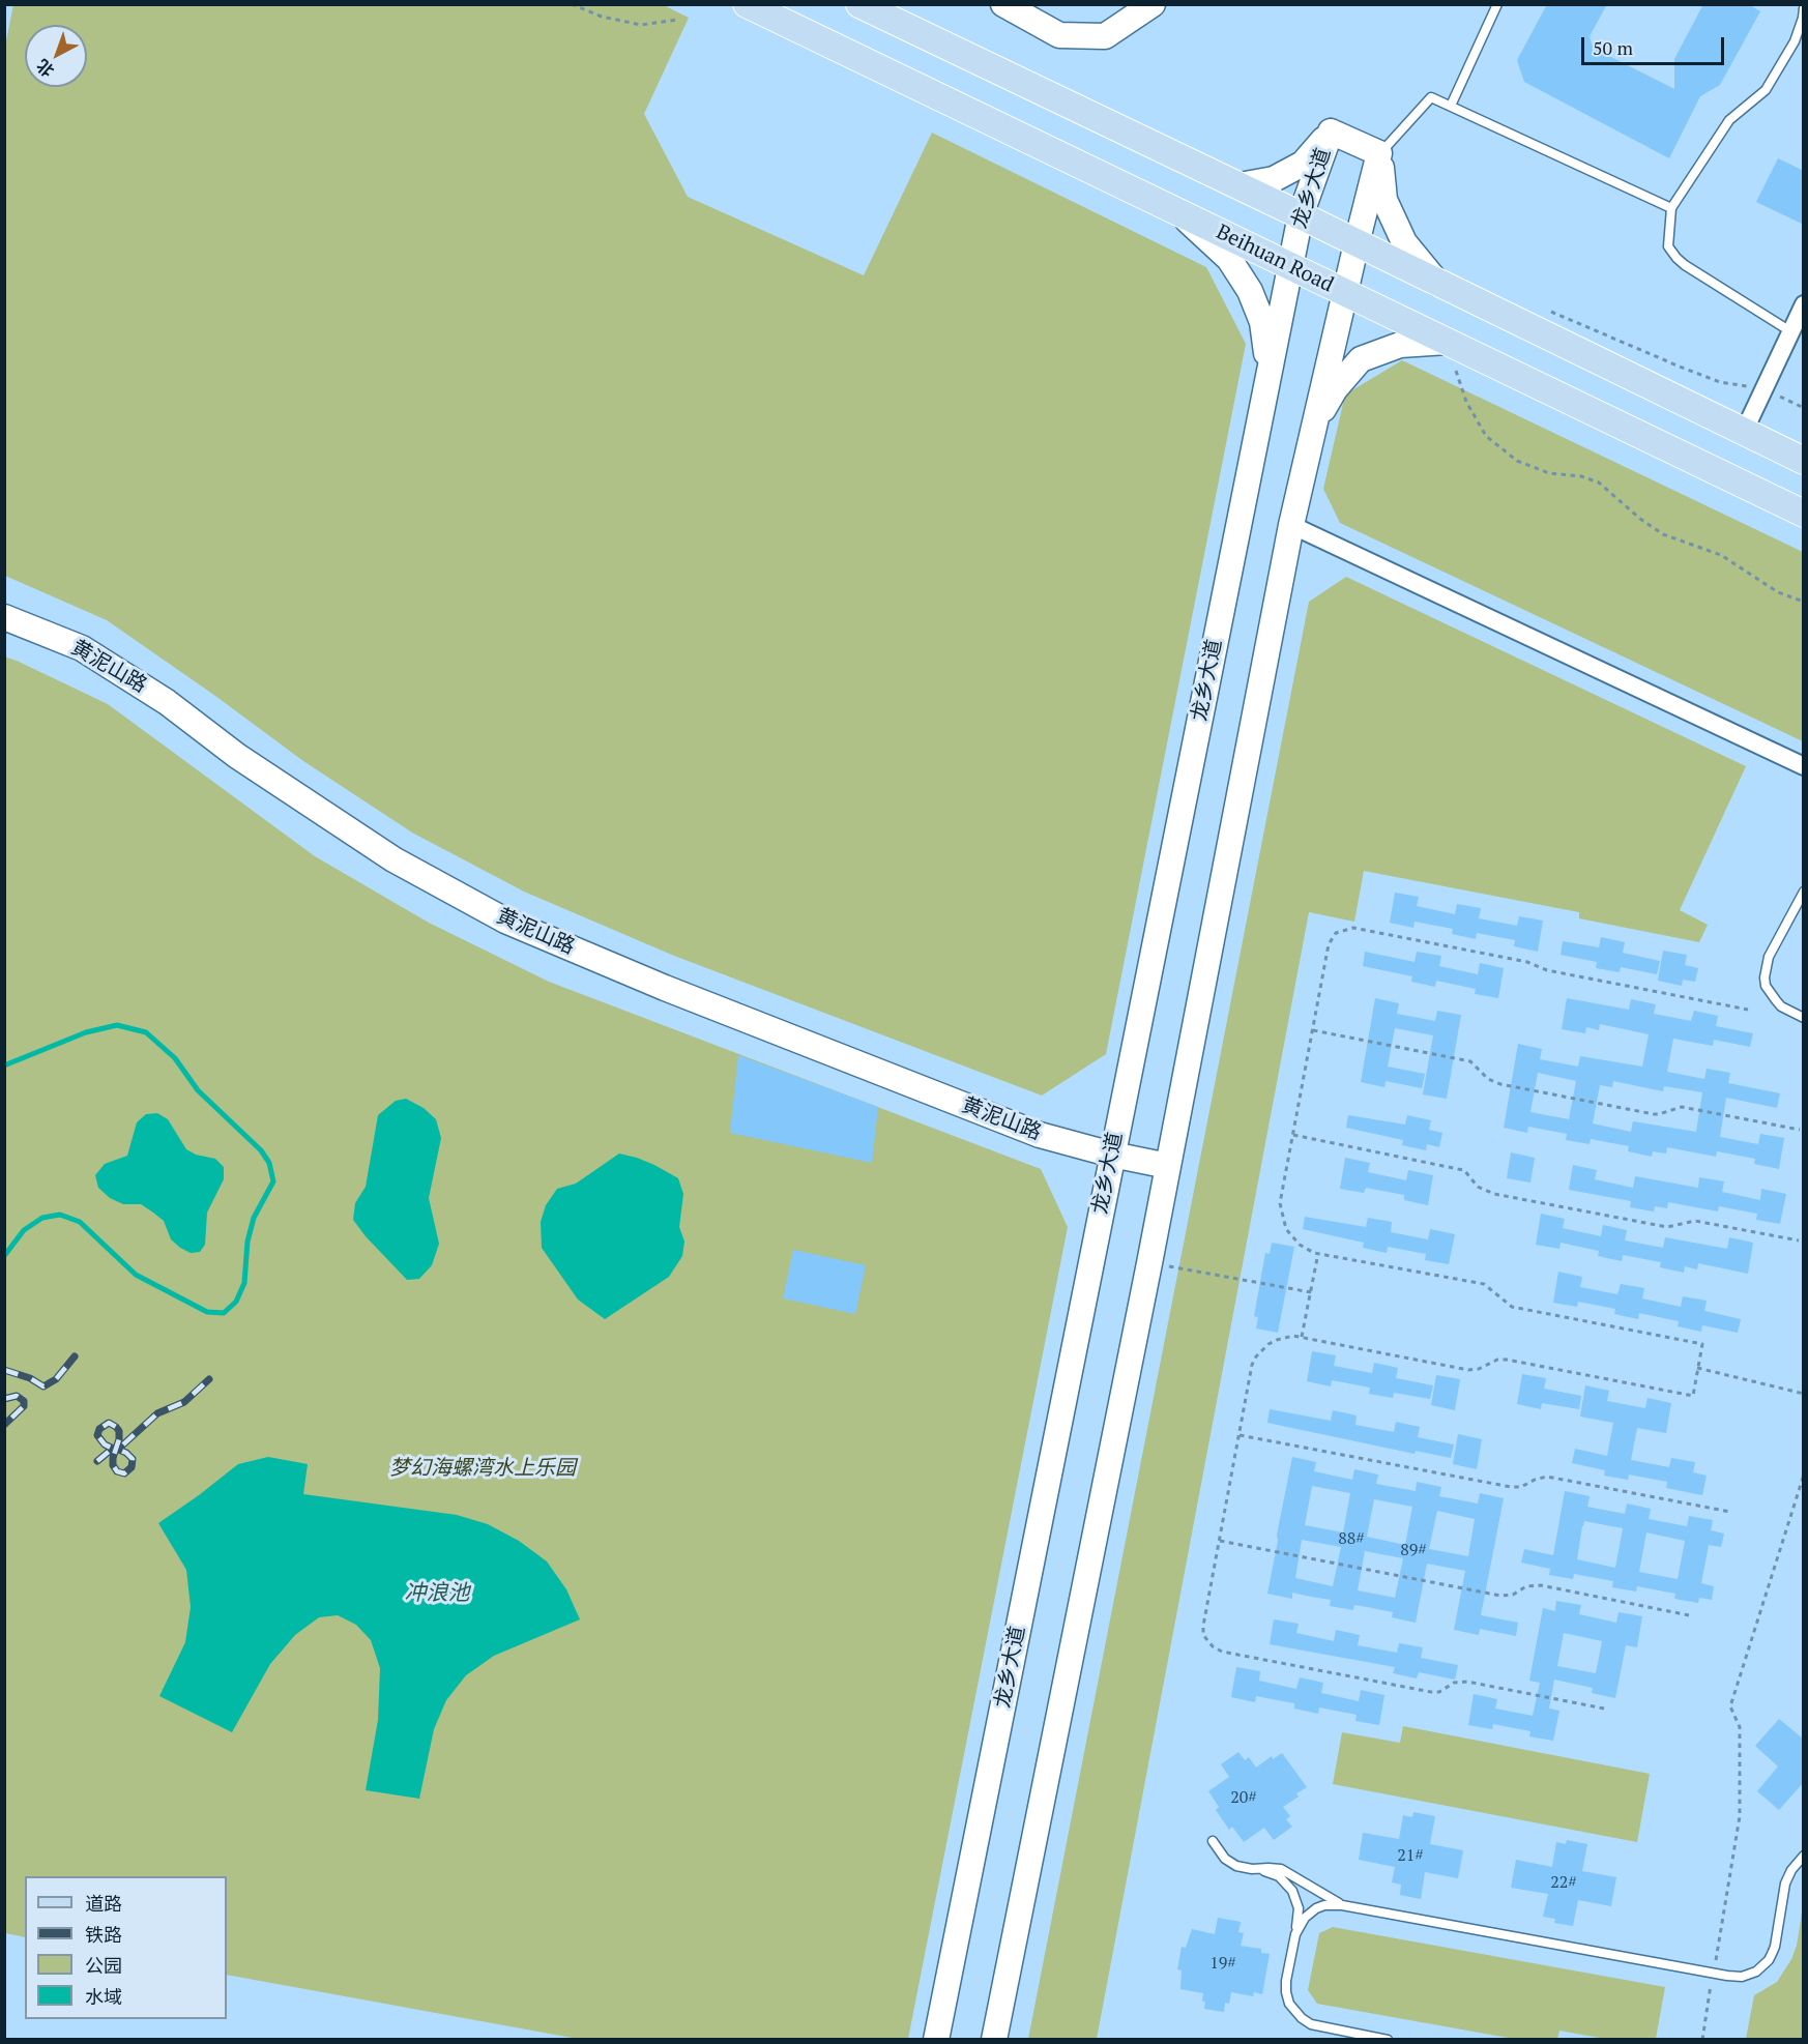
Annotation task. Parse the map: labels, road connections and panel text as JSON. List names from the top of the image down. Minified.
{"streets":{"main road":["龙乡大道","Beihuan Road","黄泥山路"]},"crossings":[["龙乡大道","Beihuan Road"],["龙乡大道","黄泥山路"]],"water":["冲浪池"],"parks":["梦幻海螺湾水上乐园"],"house_numbers":["88#","89#","20#","21#","22#","19#"],"legend":["道路","铁路","公园","水域"],"scale_bar":"50 m","north":"bottom left"}
